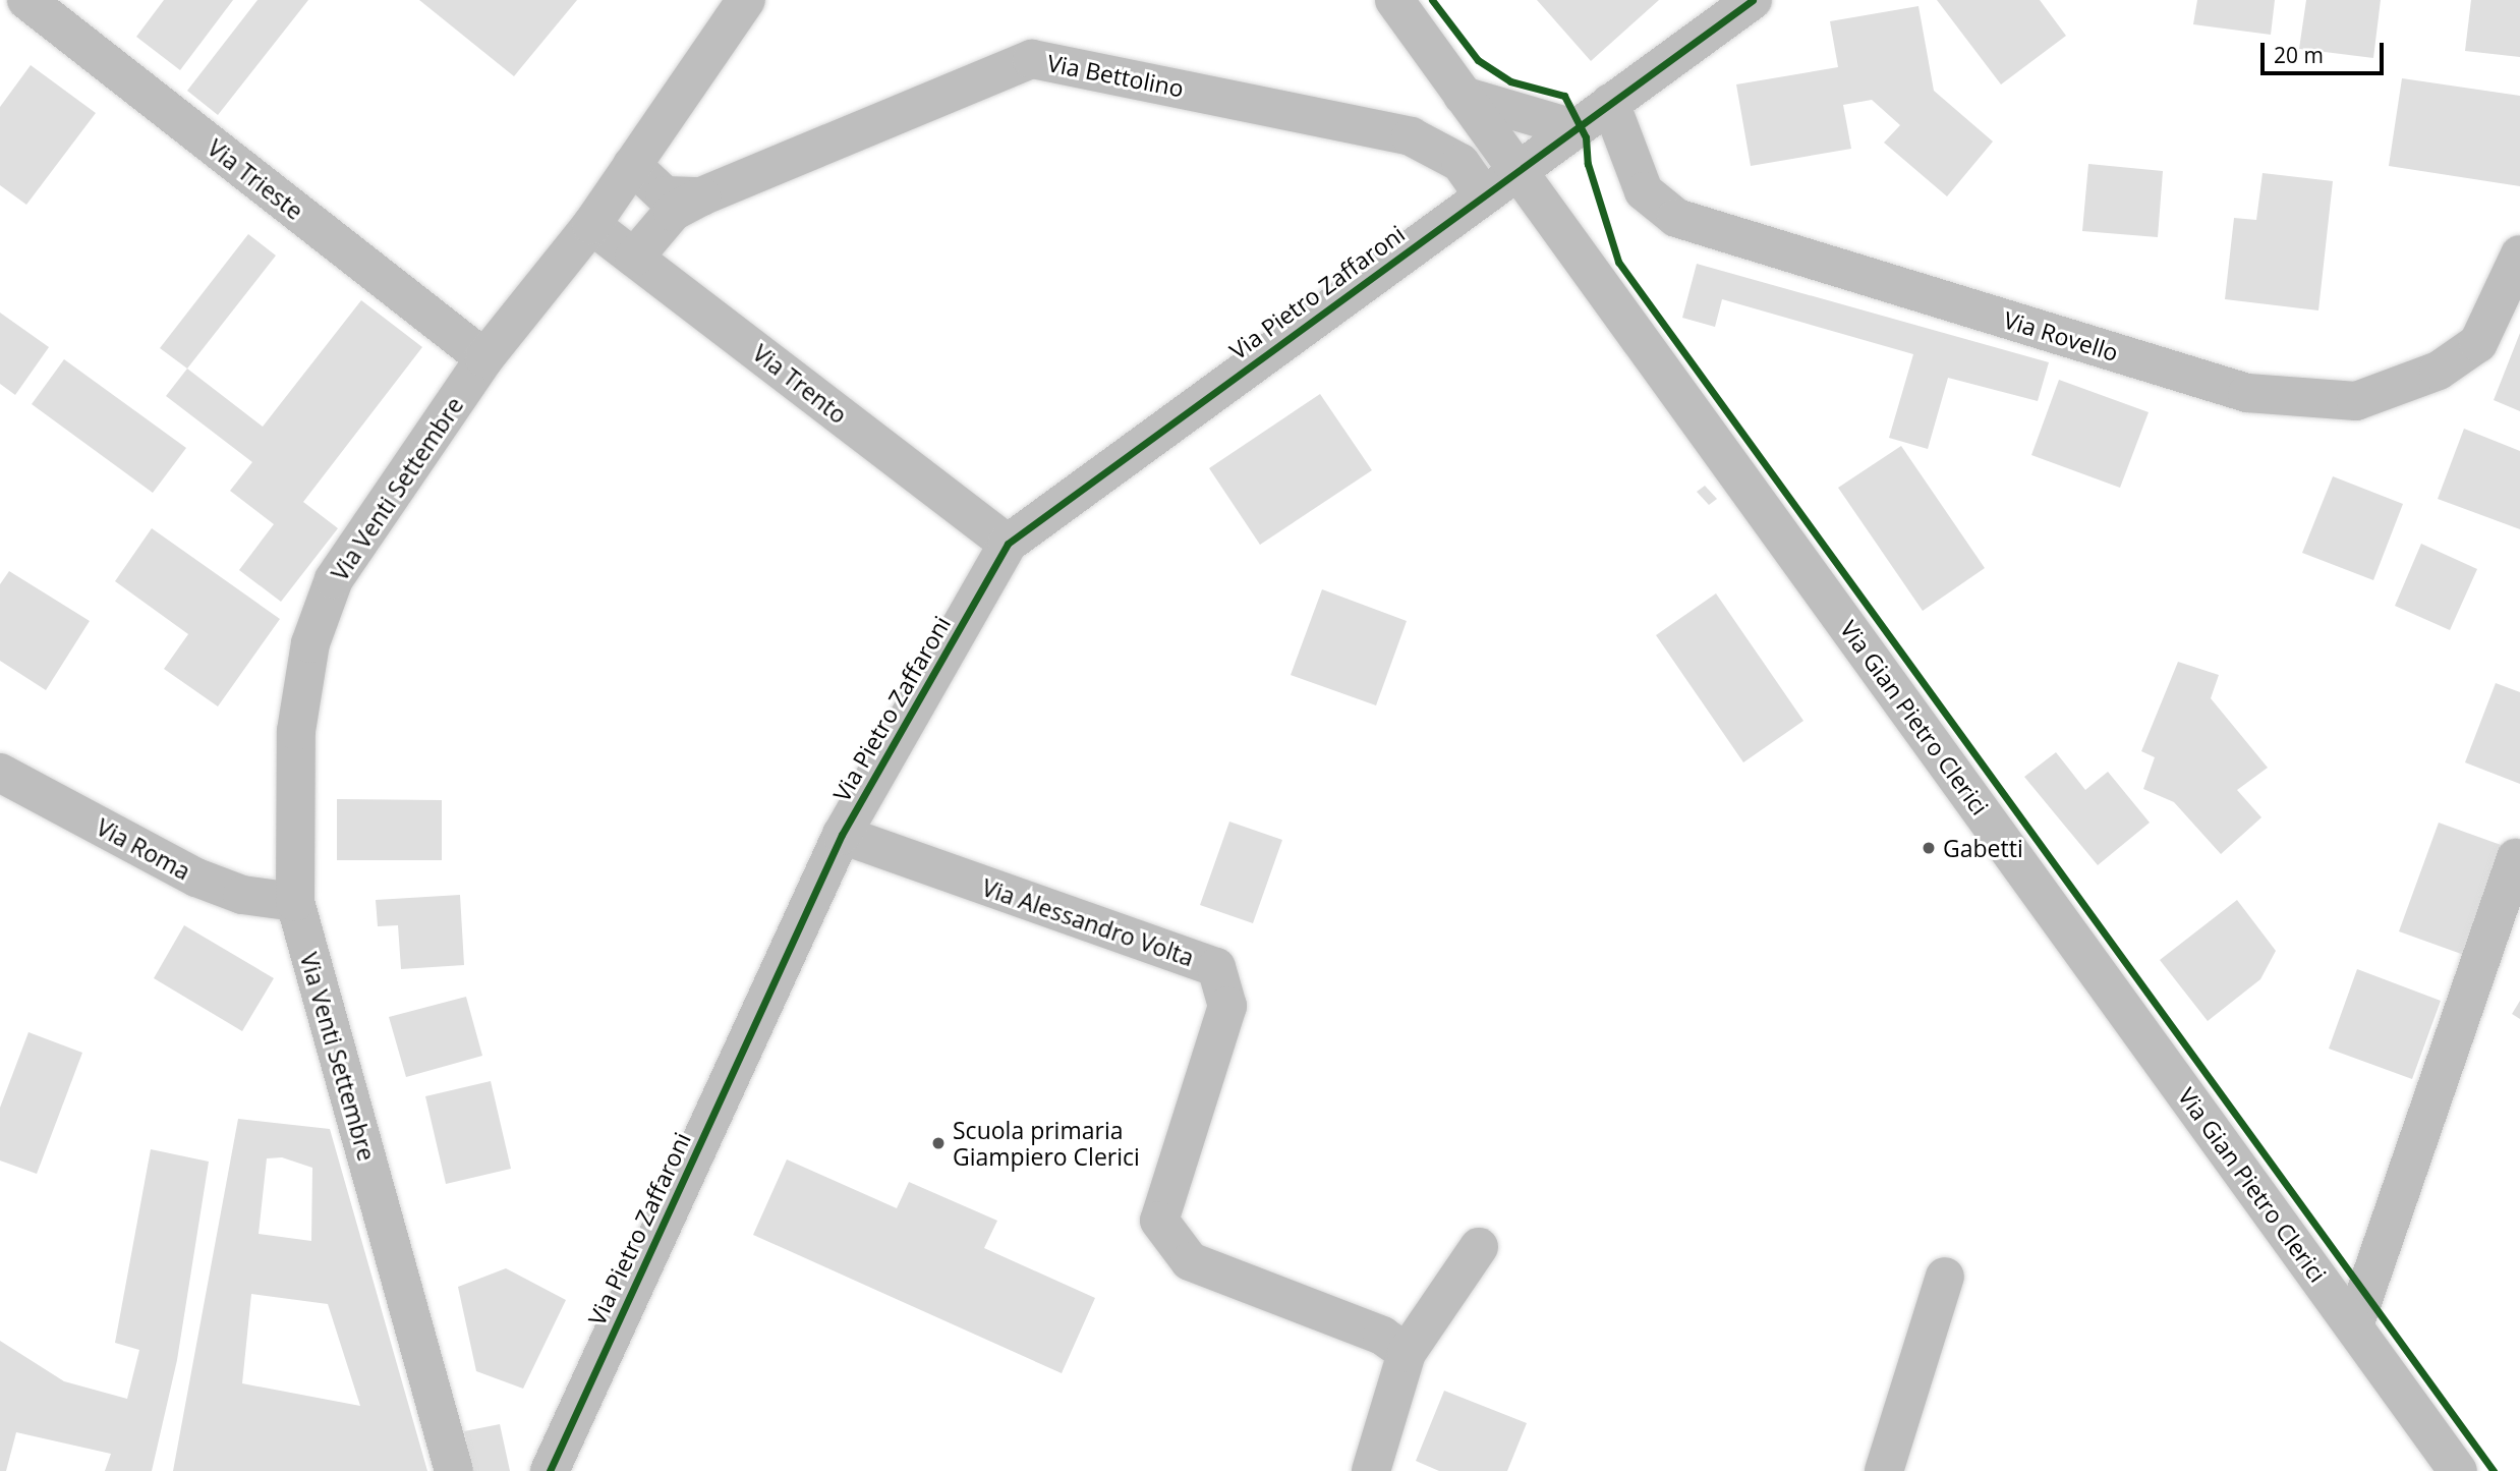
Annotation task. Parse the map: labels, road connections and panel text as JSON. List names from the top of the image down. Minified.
{"streets":{"street":["Via Bettolino","Via Trieste","Via Pietro Zaffaroni","Via Rovello","Via Trento","Via Venti Settembre","Via Gian Pietro Clerici","Via Roma","Via Alessandro Volta"]},"crossings":[["Via Bettolino","Via Pietro Zaffaroni"],["Via Bettolino","Via Venti Settembre"],["Via Trieste","Via Venti Settembre"],["Via Pietro Zaffaroni","Via Rovello"],["Via Pietro Zaffaroni","Via Trento"],["Via Pietro Zaffaroni","Via Gian Pietro Clerici"],["Via Pietro Zaffaroni","Via Alessandro Volta"],["Via Trento","Via Venti Settembre"],["Via Venti Settembre","Via Roma"]],"places":["Gabetti","Scuola primaria Giampiero Clerici"],"scale_bar":"20 m"}
